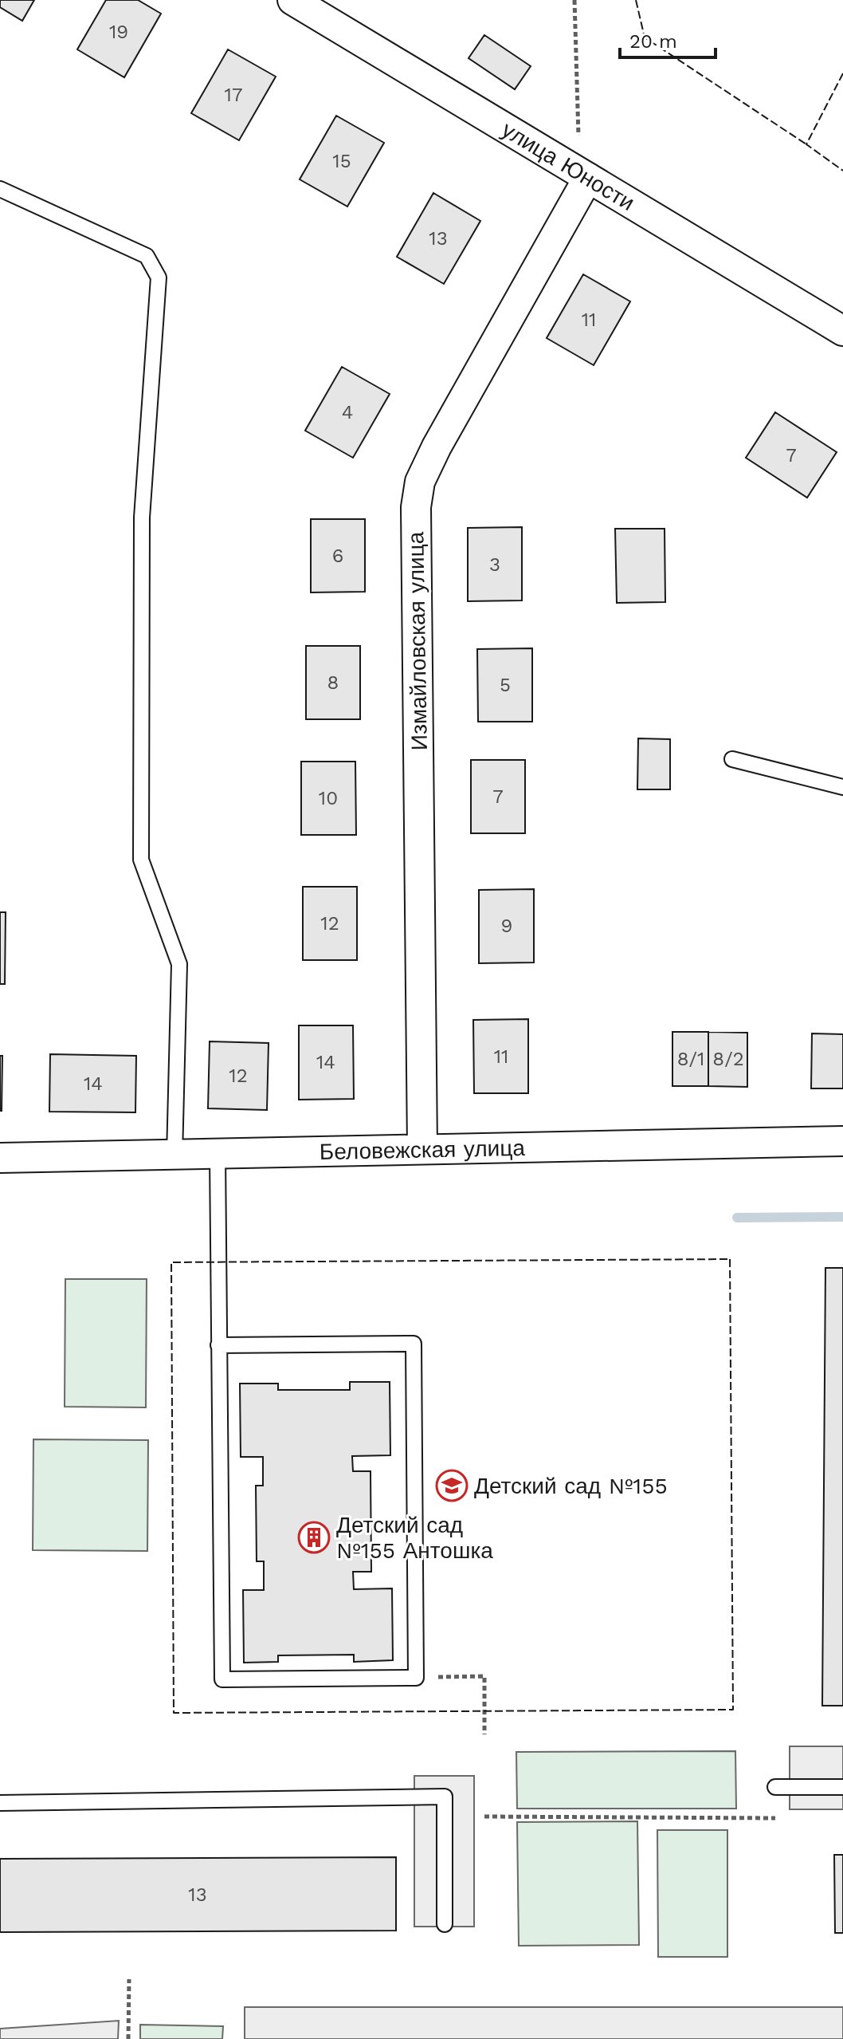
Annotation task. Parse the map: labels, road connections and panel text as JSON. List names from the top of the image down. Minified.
{"streets":{"street":["улица Юности","Измайловская улица","Беловежская улица"]},"crossings":[["улица Юности","Измайловская улица"],["Измайловская улица","Беловежская улица"]],"places":{"school or university":["Детский сад №155"],"building":["Детский сад №155 Антошка"]},"house_numbers":["19","17","15","13","11","4","7","6","3","8","5","7","10","12","9","11","8/1","8/2","14","12","14","13"],"scale_bar":"20 m"}
